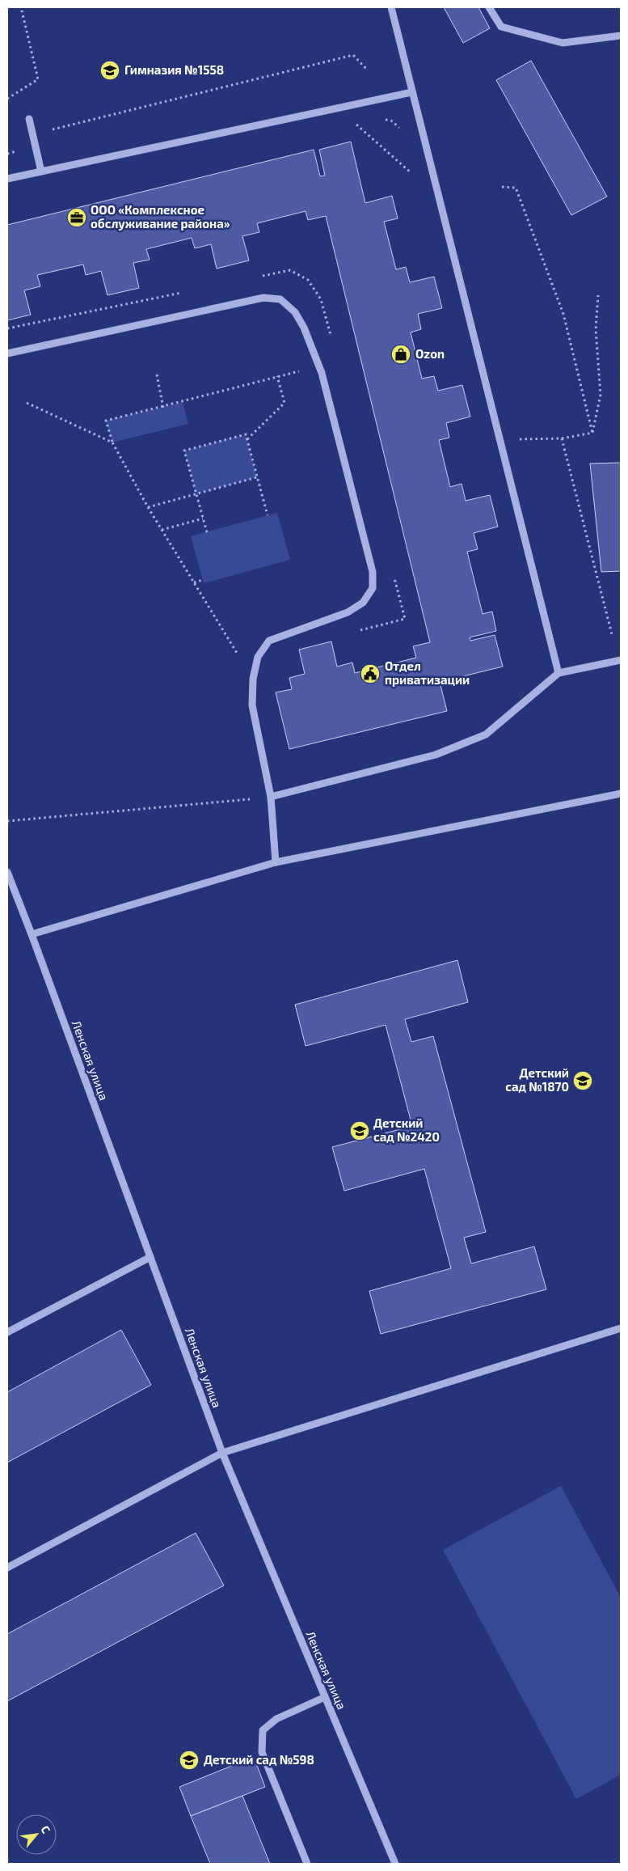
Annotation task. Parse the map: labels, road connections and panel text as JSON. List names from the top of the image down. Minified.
{"streets":{"street":["Ленская улица"]},"places":{"school or university":["Гимназия №1558","Детский сад №1870","Детский сад №2420","Детский сад №598"],"office":["ООО «Комплексное обслуживание района»"],"shop":["Ozon"],"public building":["Отдел приватизации"]},"north":"top right"}
